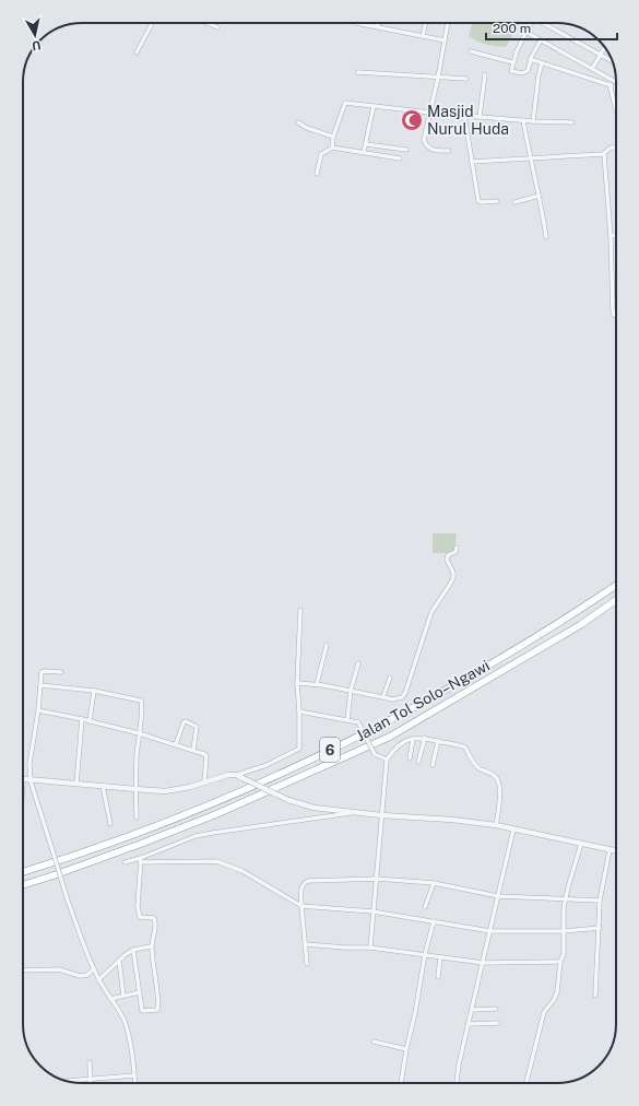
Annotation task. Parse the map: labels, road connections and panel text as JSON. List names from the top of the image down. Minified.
{"streets":{"highway":["Jalan Tol Solo–Ngawi","6"]},"places":{"mosque":["Masjid Nurul Huda"]},"scale_bar":"200 m","north":"bottom"}
